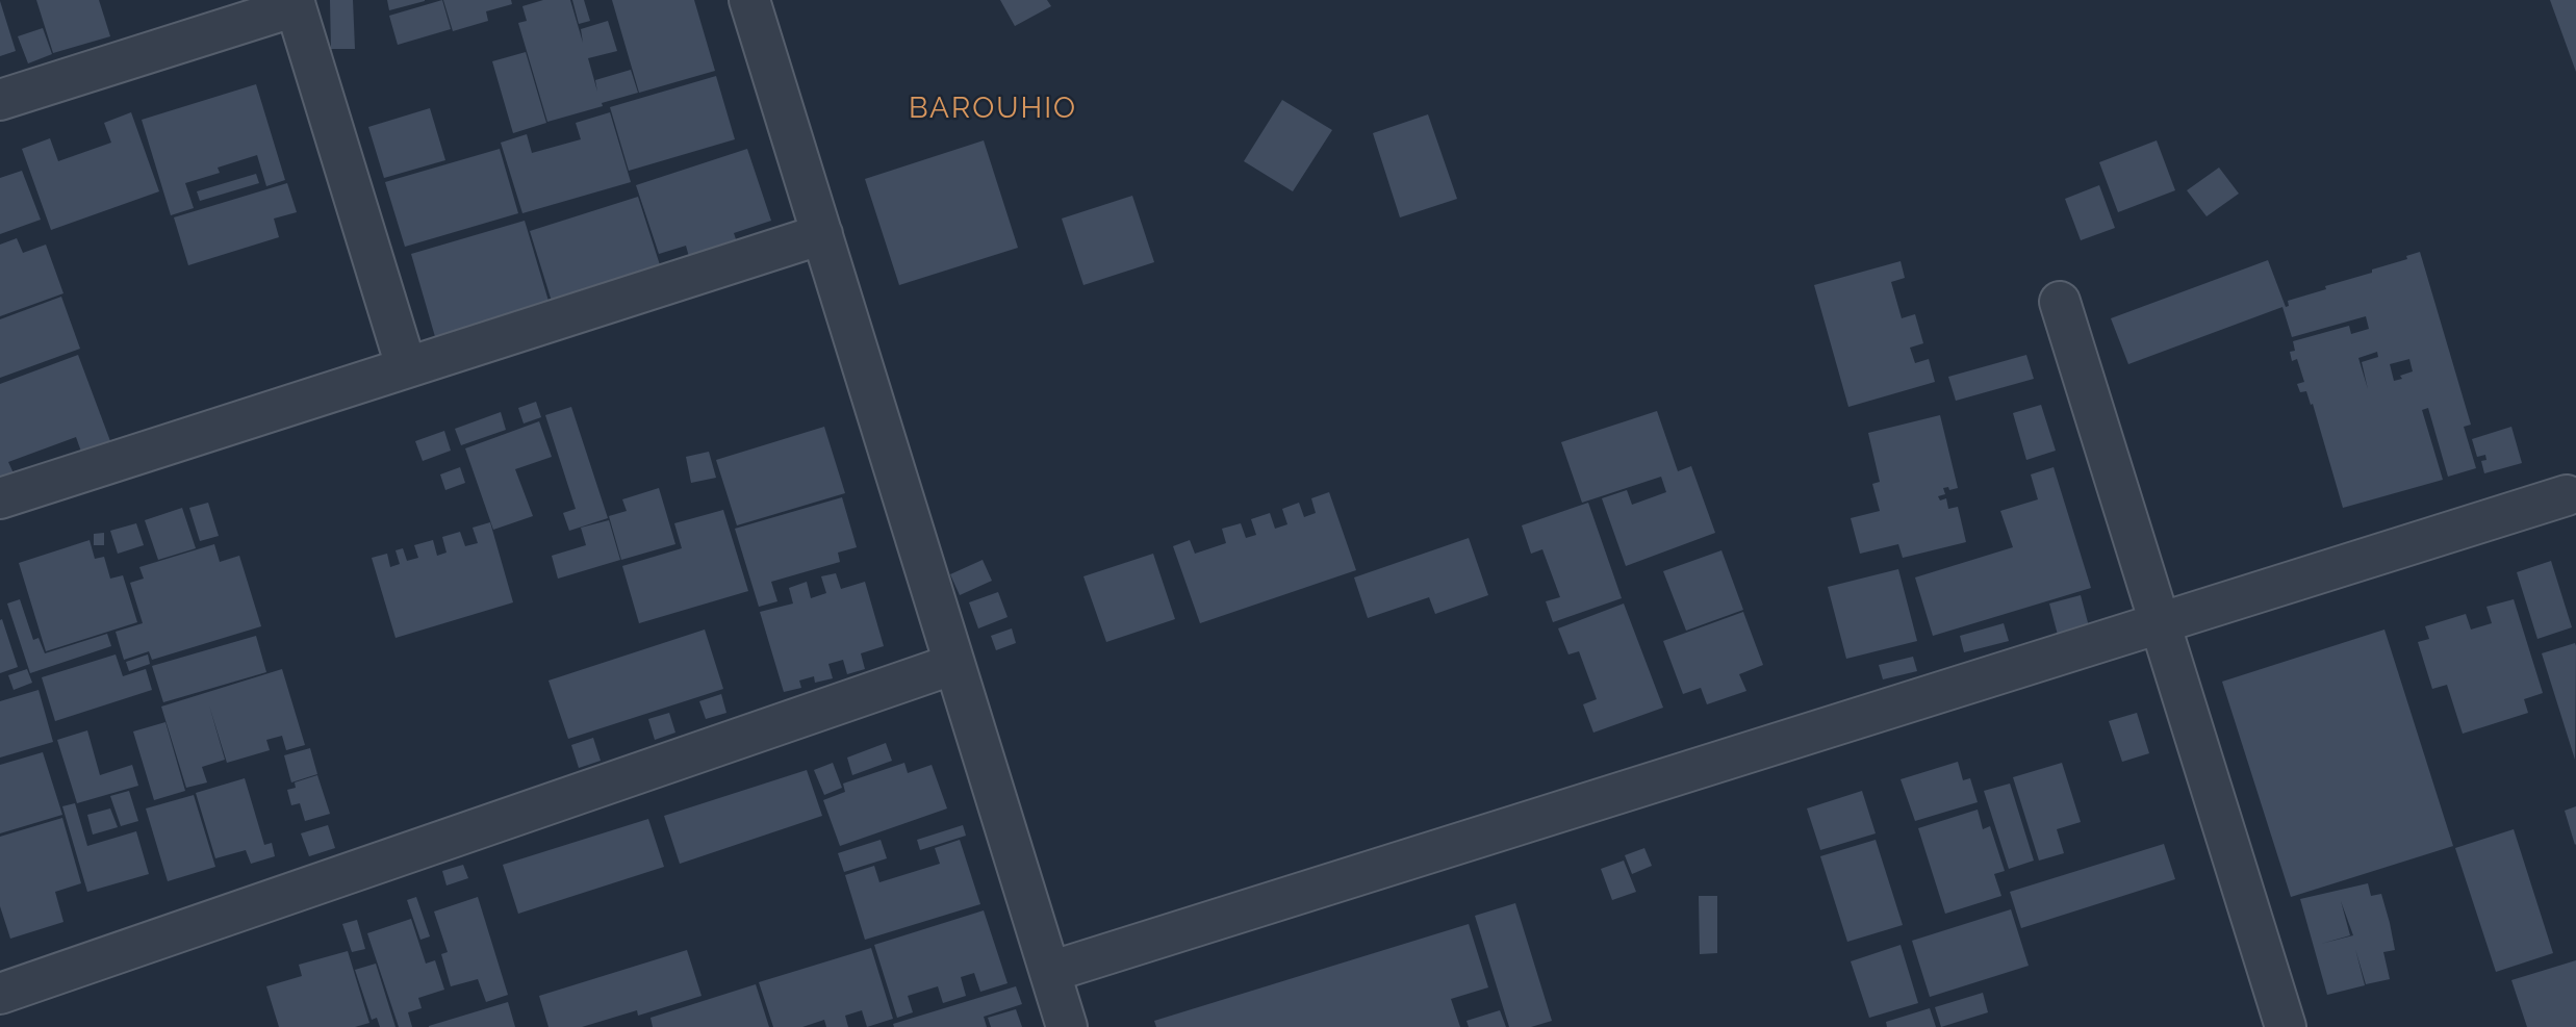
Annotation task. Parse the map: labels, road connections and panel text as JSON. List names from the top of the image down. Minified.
{"districts":["BAROUHIO"]}
